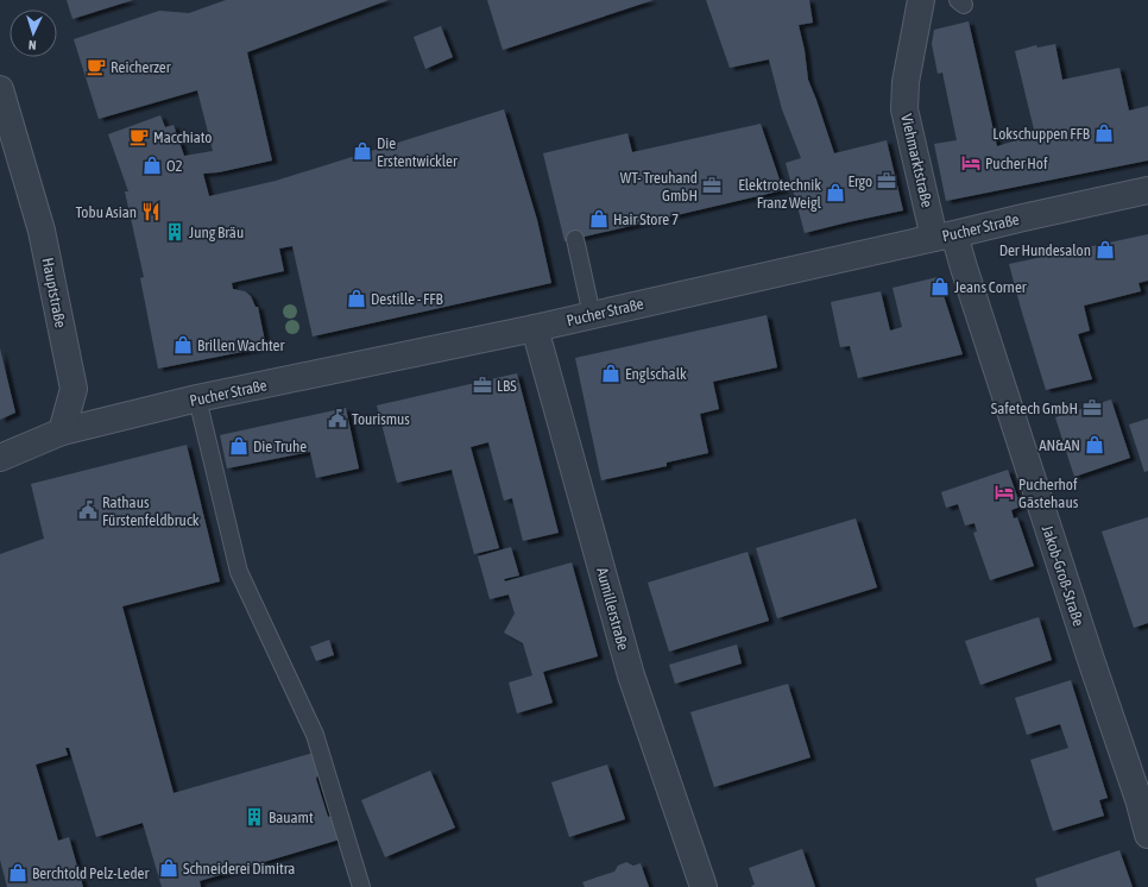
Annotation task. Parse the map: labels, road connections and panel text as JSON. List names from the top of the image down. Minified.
{"streets":{"street":["Viehmarktstraße","Pucher Straße","Hauptstraße","Jakob-Groß-Straße","Aumillerstraße"]},"crossings":[["Viehmarktstraße","Pucher Straße"],["Viehmarktstraße","Jakob-Groß-Straße"],["Pucher Straße","Hauptstraße"],["Pucher Straße","Jakob-Groß-Straße"],["Pucher Straße","Aumillerstraße"]],"places":{"cafe":["Reicherzer","Macchiato"],"shop":["Lokschuppen FFB","Die Erstentwickler","O2","Elektrotechnik Franz Weigl","Hair Store 7","Der Hundesalon","Jeans Corner","Destille - FFB","Brillen Wachter","Englschalk","AN&AN","Die Truhe","Schneiderei Dimitra","Berchtold Pelz-Leder"],"hotel":["Pucher Hof","Pucherhof Gästehaus"],"office":["Ergo","WT- Treuhand GmbH","LBS","Safetech GmbH"],"restaurant":["Tobu Asian"],"building":["Jung Bräu","Bauamt"],"public building":["Tourismus","Rathaus Fürstenfeldbruck"]},"north":"bottom"}
